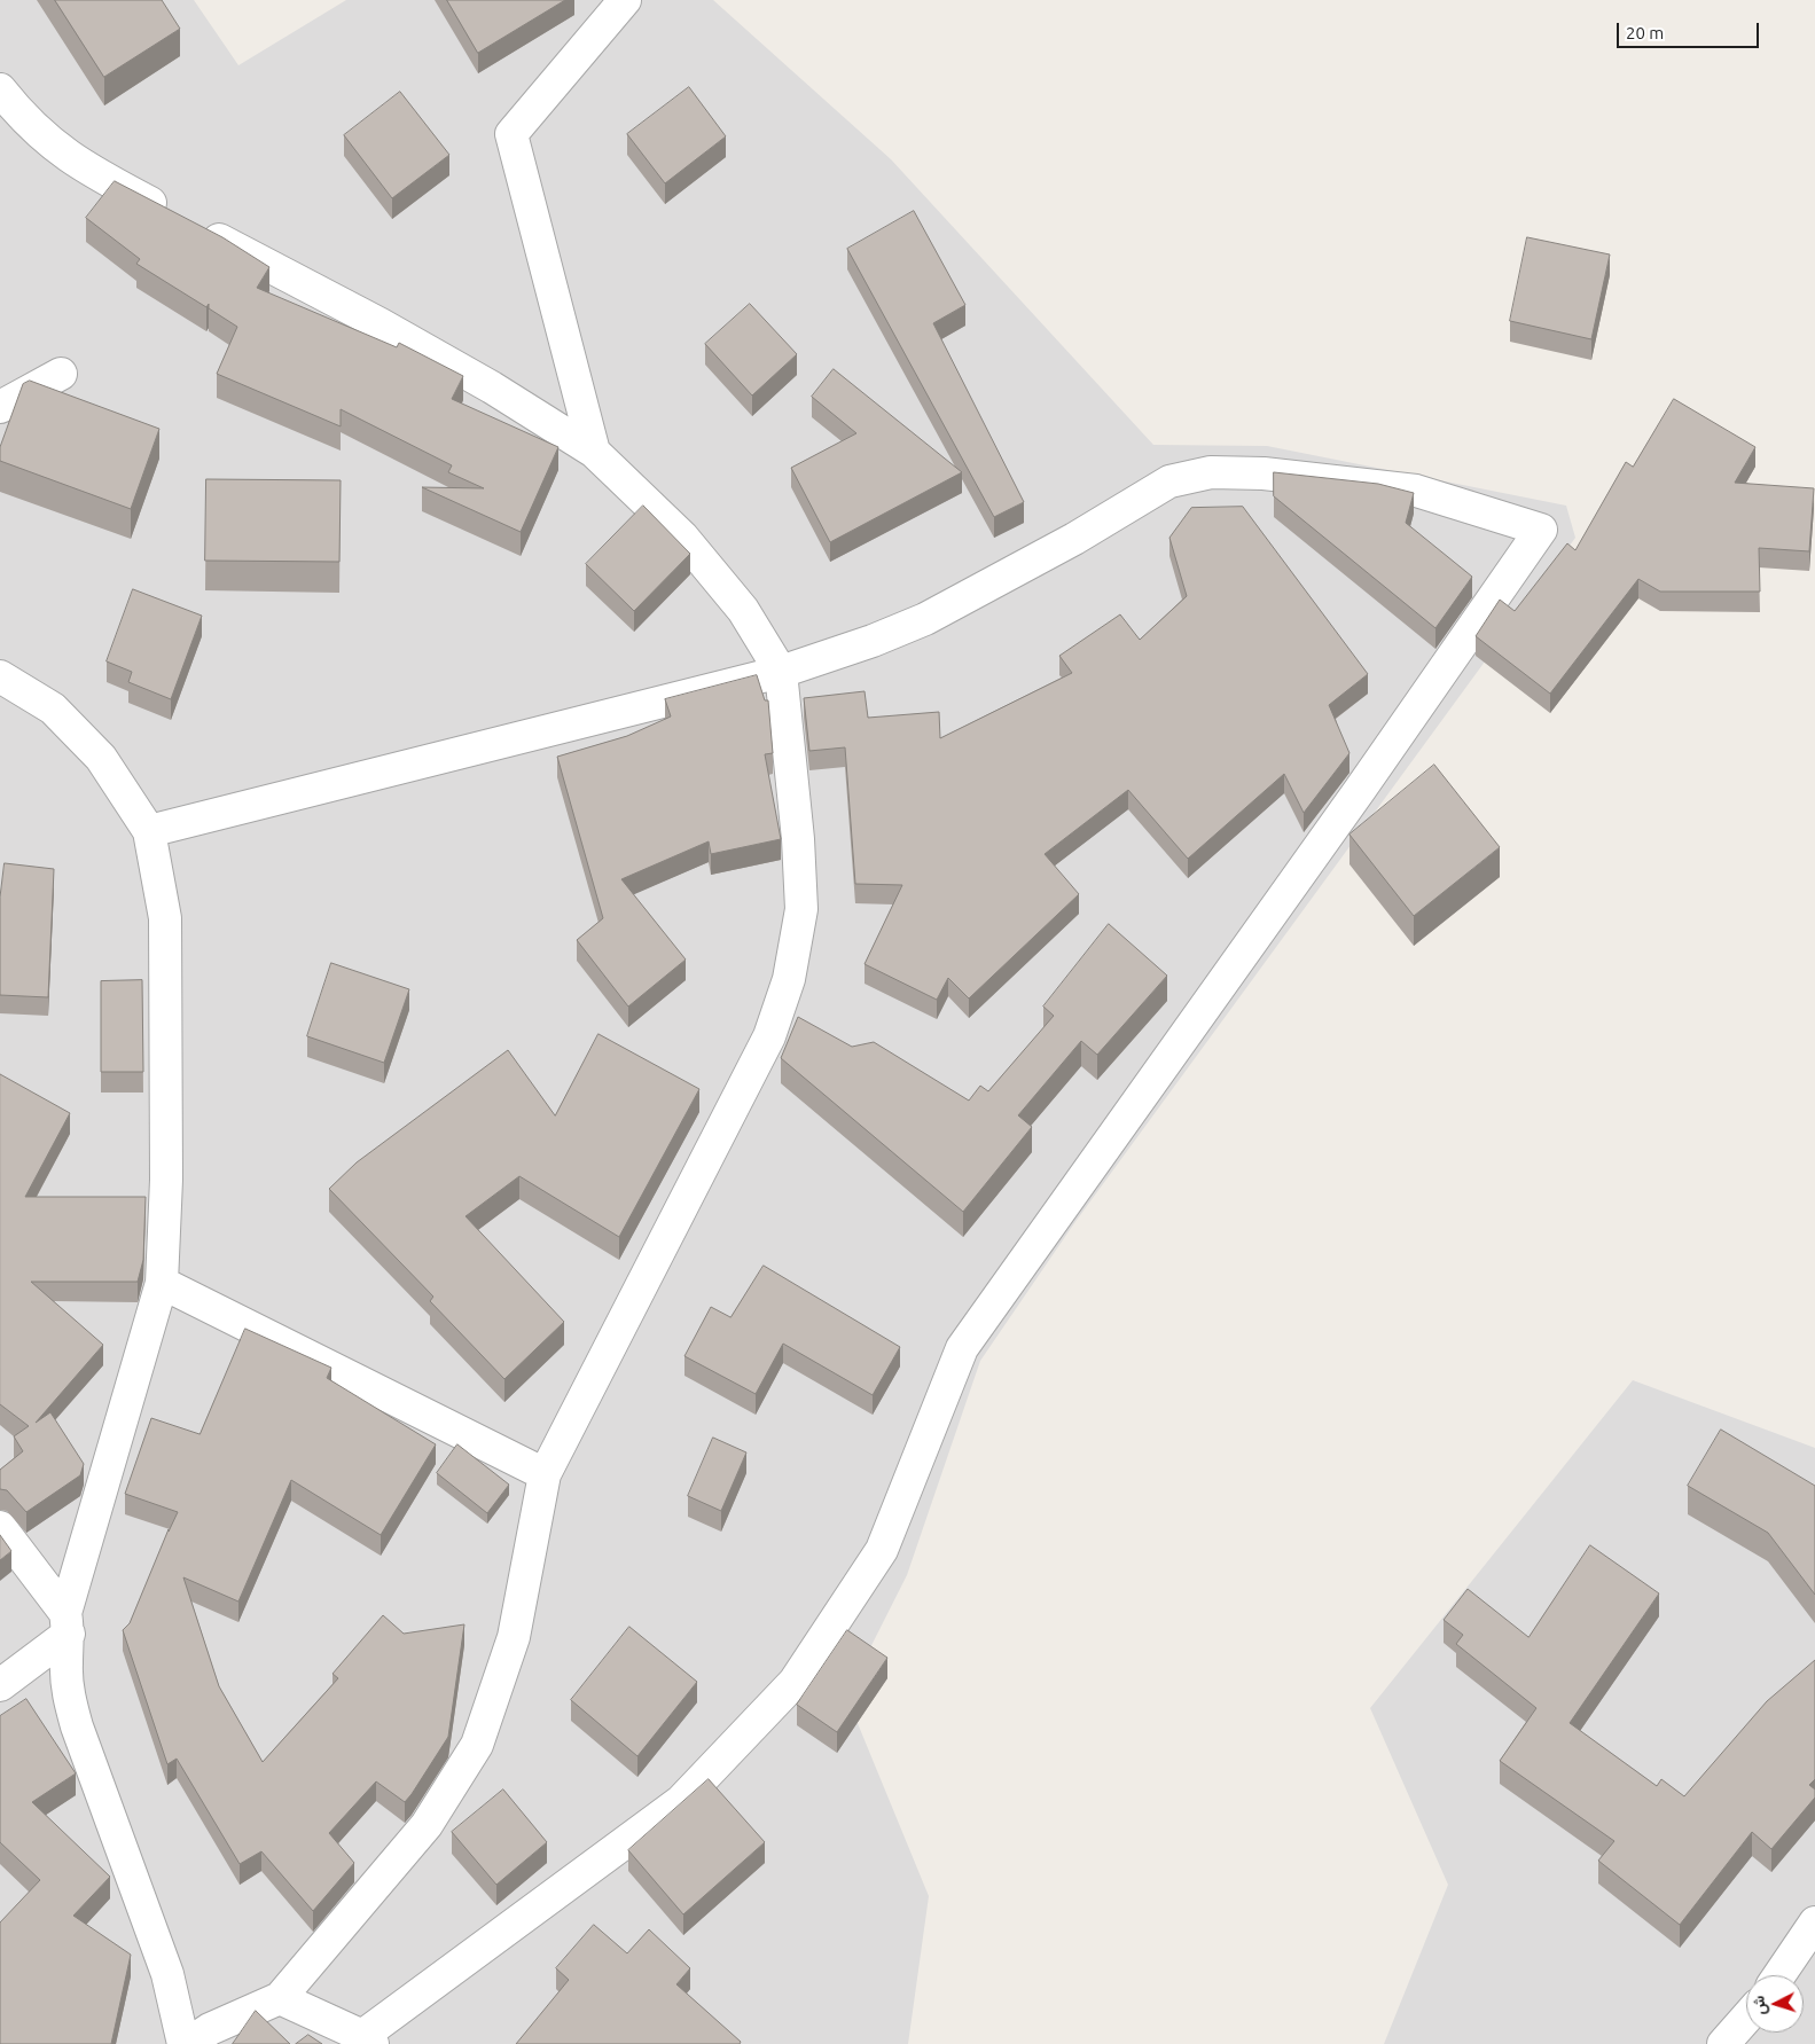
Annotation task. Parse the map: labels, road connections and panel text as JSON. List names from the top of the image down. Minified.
{"scale_bar":"20 m","north":"left"}
